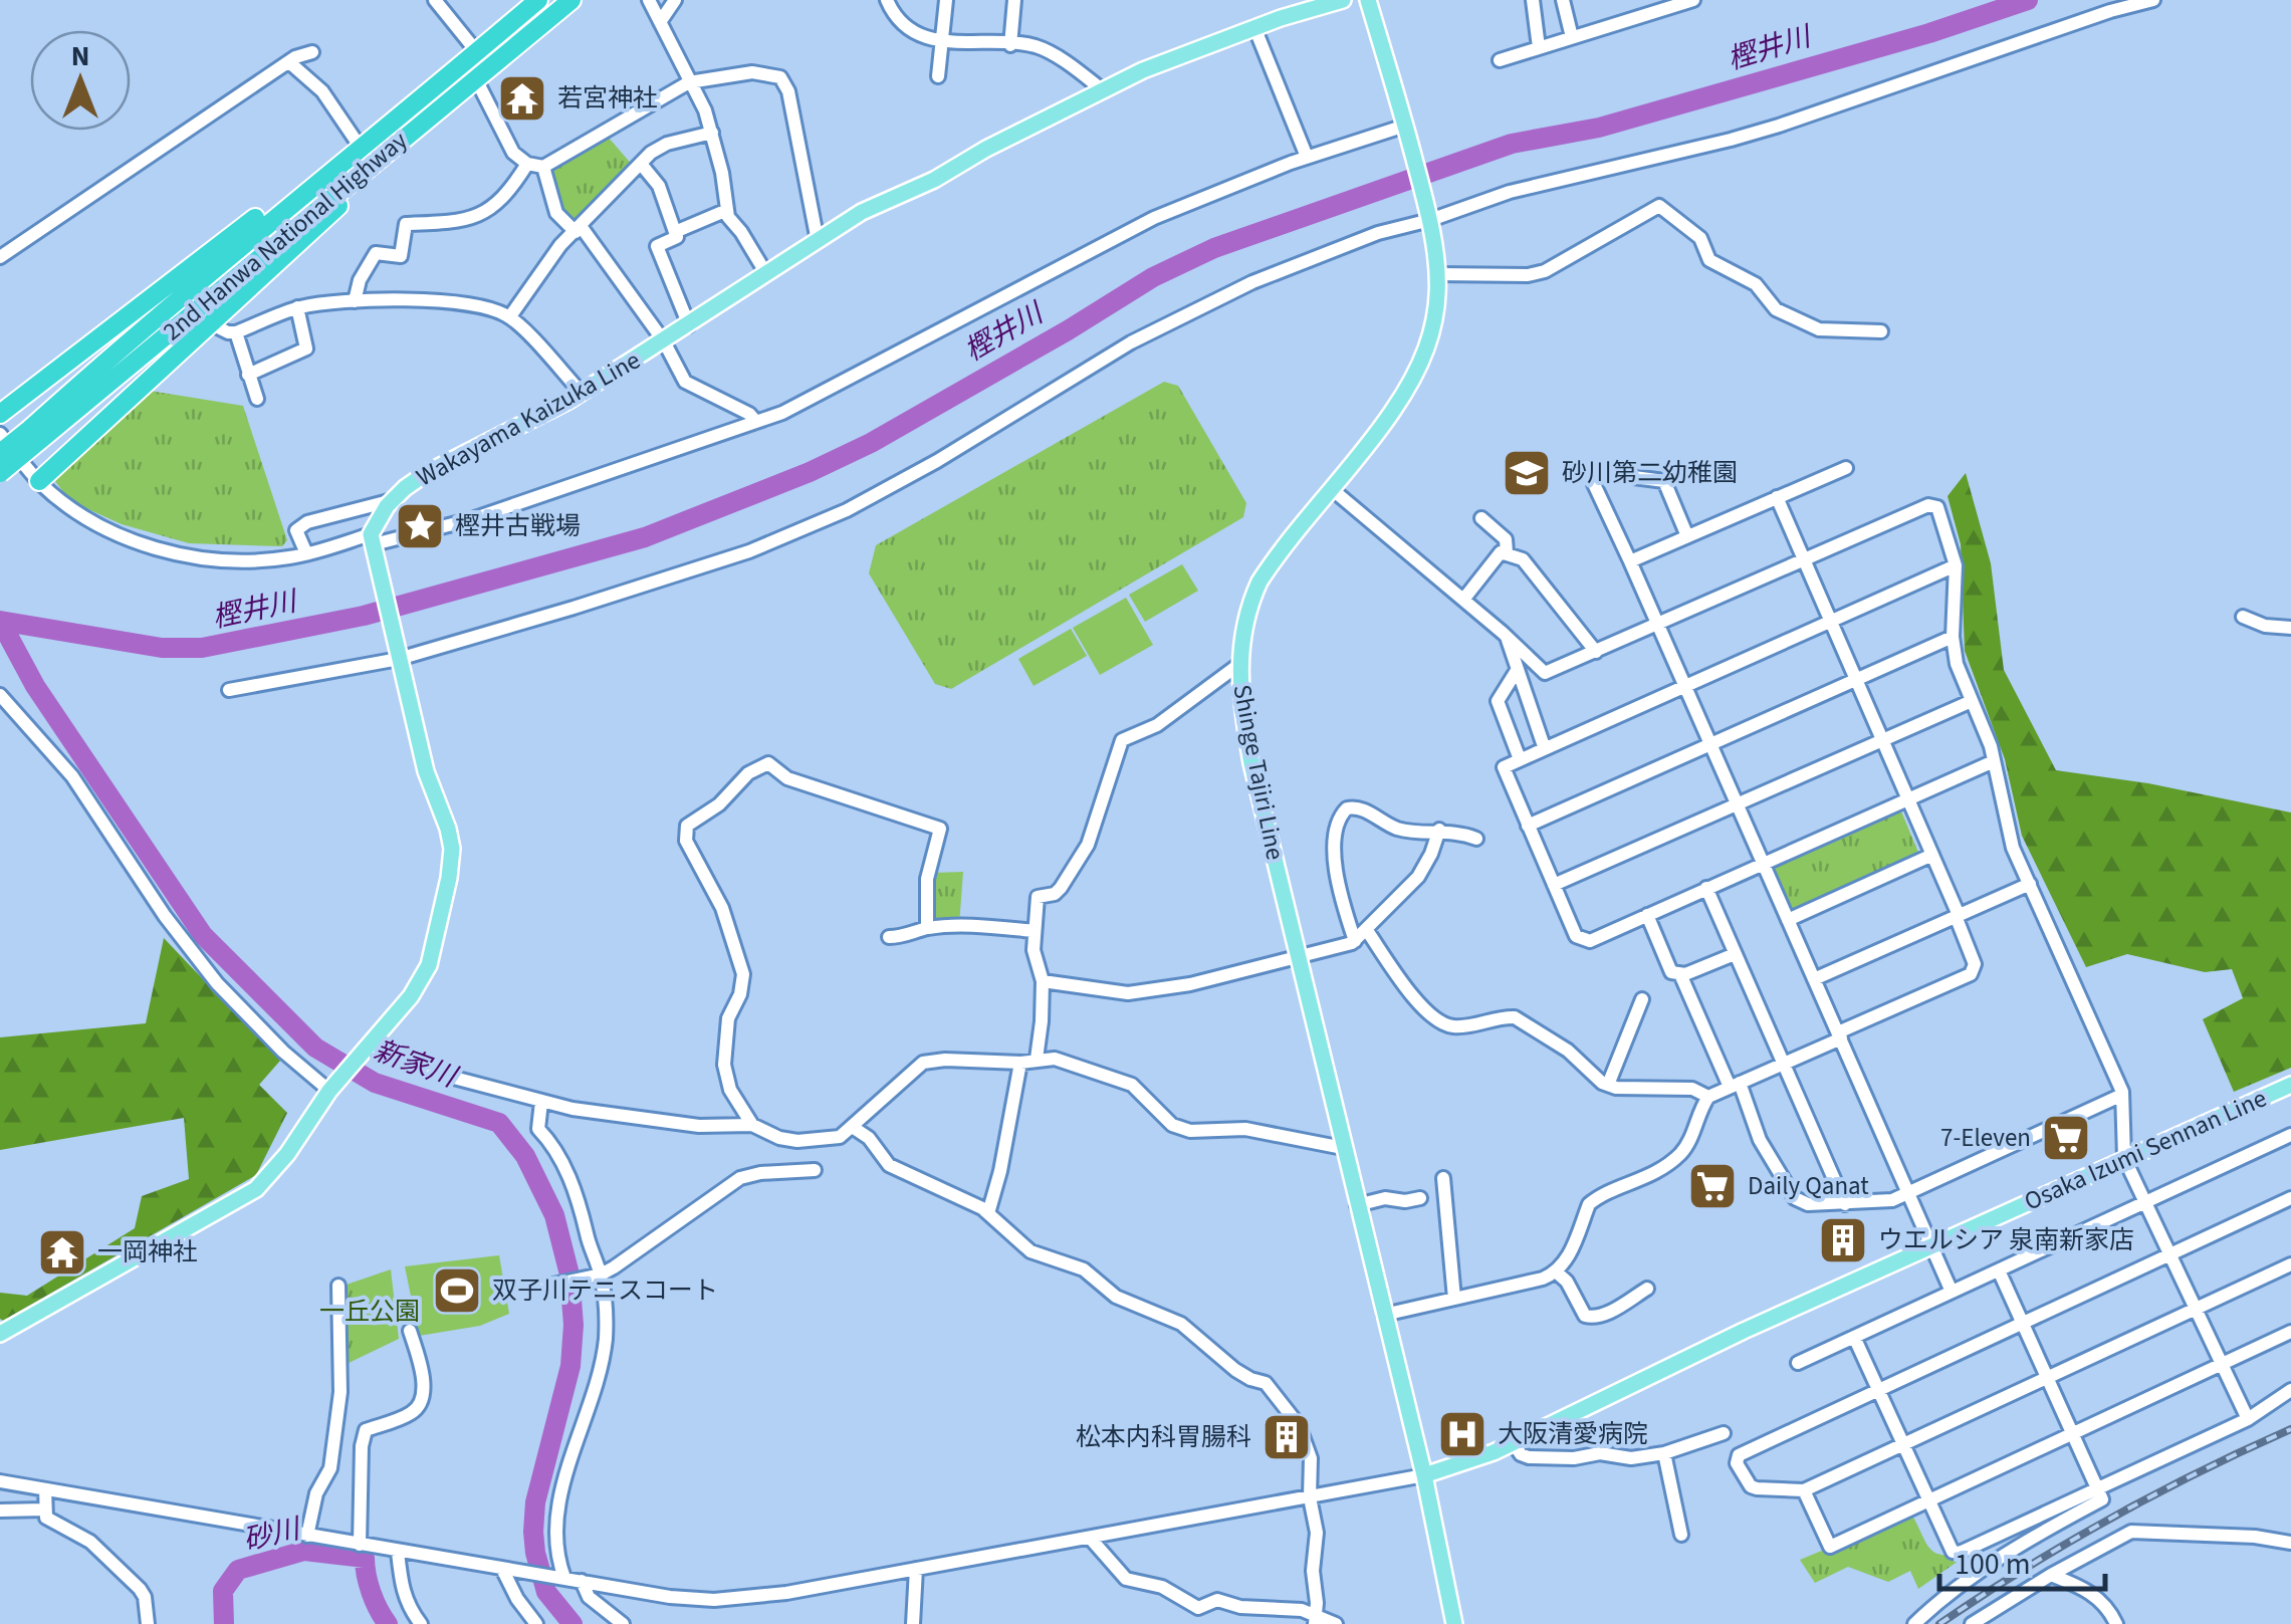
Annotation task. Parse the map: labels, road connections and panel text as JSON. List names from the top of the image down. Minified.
{"streets":{"highway":["2nd Hanwa National Highway"],"main road":["Wakayama Kaizuka Line","Shinge Tajiri Line","Osaka Izumi Sennan Line"]},"crossings":[["Shinge Tajiri Line","Osaka Izumi Sennan Line"]],"water":["樫井川","新家川","砂川"],"parks":["一丘公園"],"places":{"temple":["若宮神社","一岡神社"],"school or university":["砂川第二幼稚園"],"place":["樫井古戦場"],"supermarket":["7-Eleven","Daily Qanat"],"building":["ウエルシア 泉南新家店","松本内科胃腸科"],"sports":["双子川テニスコート"],"hospital":["大阪清愛病院"]},"scale_bar":"100 m","north":"top"}
